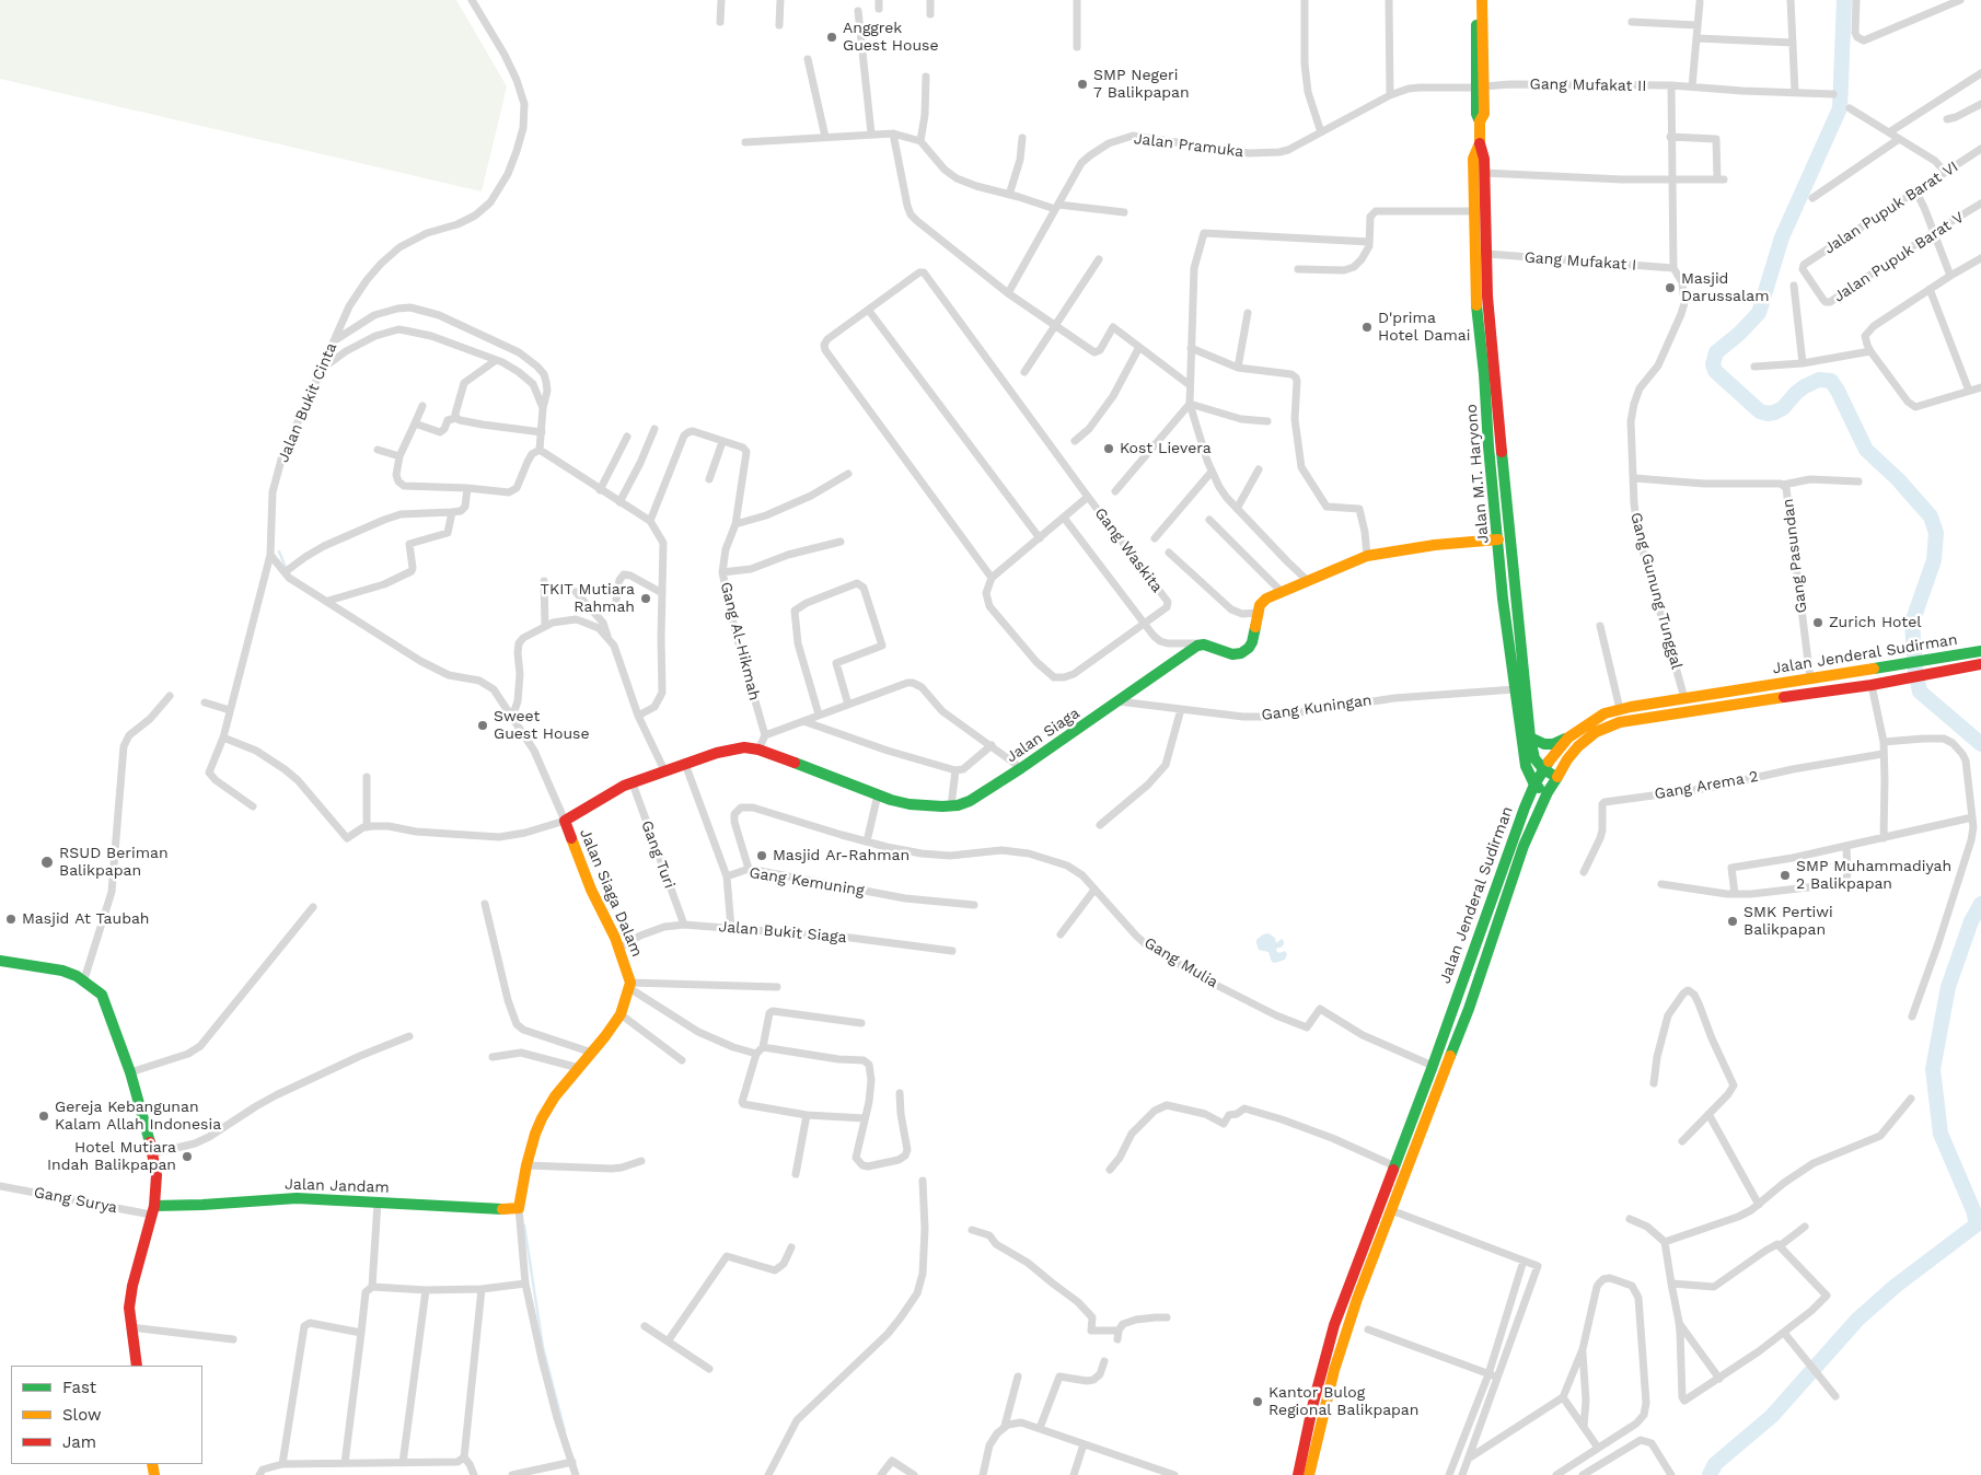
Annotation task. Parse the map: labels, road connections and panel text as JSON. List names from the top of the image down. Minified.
{"streets":{"main road":["Jalan M.T. Haryono","Jalan Jenderal Sudirman","Jalan Siaga","Jalan Siaga Dalam","Jalan Jandam"],"street":["Gang Mufakat II","Jalan Pramuka","Jalan Pupuk Barat VI","Jalan Pupuk Barat V","Gang Mufakat I","Jalan Bukit Cinta","Gang Waskita","Gang Pasundan","Gang Gunung Tunggal","Gang Al-Hikmah","Gang Kuningan","Gang Arema 2","Gang Turi","Gang Kemuning","Jalan Bukit Siaga","Gang Mulia","Gang Surya"]},"crossings":[["Gang Mufakat II","Jalan Pramuka"],["Gang Mufakat II","Jalan M.T. Haryono"],["Gang Mufakat II","Gang Gunung Tunggal"],["Jalan Pramuka","Jalan M.T. Haryono"],["Jalan Pupuk Barat VI","Jalan Pupuk Barat V"],["Gang Mufakat I","Jalan M.T. Haryono"],["Gang Mufakat I","Gang Gunung Tunggal"],["Jalan M.T. Haryono","Jalan Jenderal Sudirman"],["Jalan M.T. Haryono","Gang Kuningan"],["Gang Pasundan","Gang Gunung Tunggal"],["Gang Pasundan","Jalan Jenderal Sudirman"],["Gang Gunung Tunggal","Jalan Jenderal Sudirman"],["Jalan Jenderal Sudirman","Gang Mulia"],["Gang Kuningan","Jalan Siaga"],["Jalan Siaga","Gang Turi"],["Jalan Siaga","Gang Kemuning"],["Jalan Siaga","Jalan Siaga Dalam"],["Gang Turi","Jalan Bukit Siaga"],["Gang Kemuning","Gang Mulia"],["Jalan Siaga Dalam","Jalan Bukit Siaga"],["Jalan Jandam","Gang Surya"]],"places":["Anggrek Guest House","SMP Negeri 7 Balikpapan","Masjid Darussalam","D'prima Hotel Damai","Kost Lievera","TKIT Mutiara Rahmah","Zurich Hotel","Sweet Guest House","Masjid Ar-Rahman","RSUD Beriman Balikpapan","SMP Muhammadiyah 2 Balikpapan","Masjid At Taubah","SMK Pertiwi Balikpapan","Gereja Kebangunan Kalam Allah Indonesia","Hotel Mutiara Indah Balikpapan","Kantor Bulog Regional Balikpapan"],"legend":["Fast","Slow","Jam"]}
